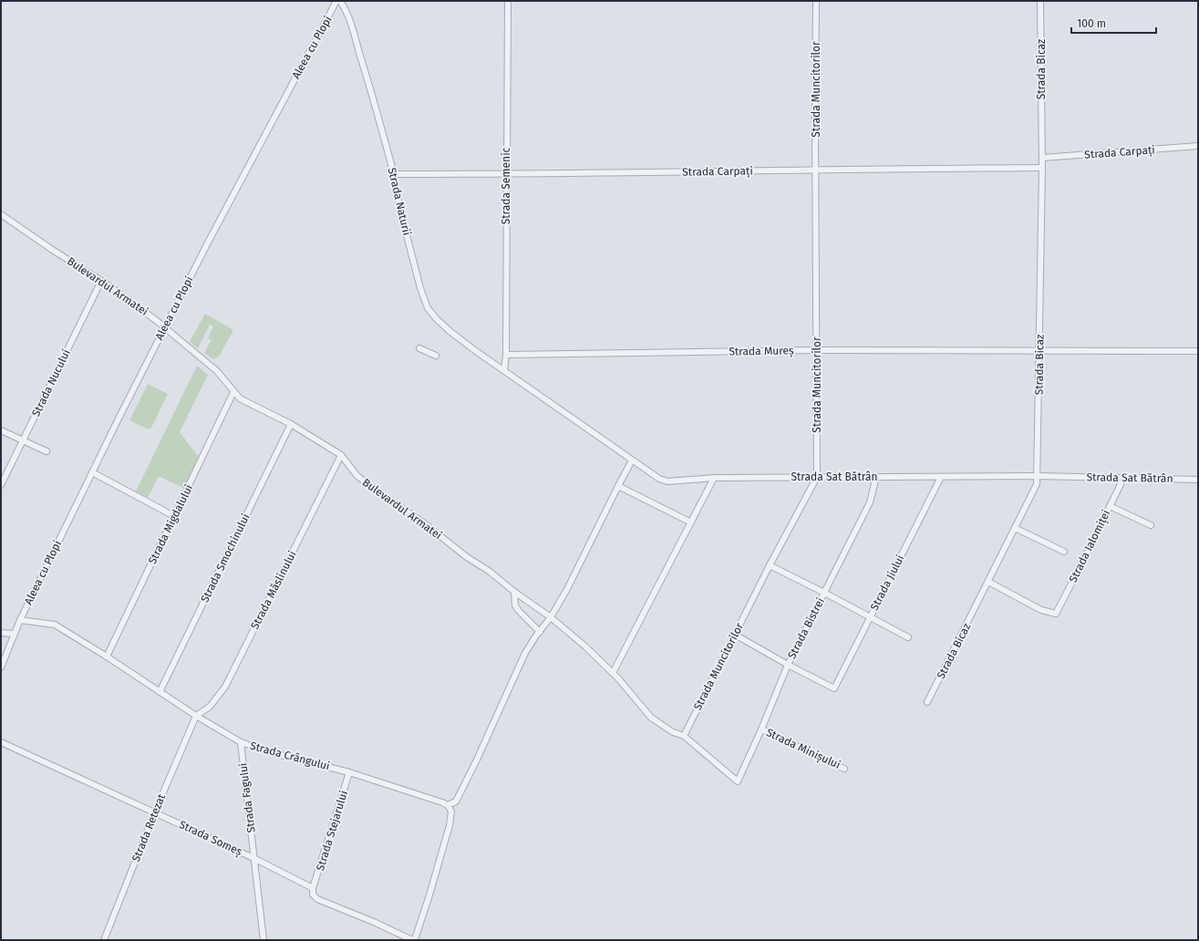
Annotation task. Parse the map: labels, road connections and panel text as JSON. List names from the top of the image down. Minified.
{"streets":{"street":["Aleea cu Plopi","Strada Bicaz","Strada Muncitorilor","Strada Carpați","Strada Semenic","Strada Naturii","Bulevardul Armatei","Strada Mureș","Strada Nucului","Strada Sat Bătrân","Strada Migdalului","Strada Ialomiței","Strada Smochinului","Strada Jiului","Strada Măslinului","Strada Bistrei","Strada Minișului","Strada Crângului","Strada Fagului","Strada Retezat","Strada Stejarului","Strada Someș"]},"crossings":[["Aleea cu Plopi","Bulevardul Armatei"],["Aleea cu Plopi","Strada Crângului"],["Strada Bicaz","Strada Carpați"],["Strada Bicaz","Strada Mureș"],["Strada Bicaz","Strada Sat Bătrân"],["Strada Bicaz","Strada Ialomiței"],["Strada Muncitorilor","Strada Carpați"],["Strada Muncitorilor","Bulevardul Armatei"],["Strada Muncitorilor","Strada Mureș"],["Strada Muncitorilor","Strada Sat Bătrân"],["Strada Carpați","Strada Semenic"],["Strada Carpați","Strada Naturii"],["Strada Semenic","Strada Naturii"],["Strada Semenic","Strada Mureș"],["Strada Semenic","Strada Sat Bătrân"],["Strada Naturii","Strada Sat Bătrân"],["Bulevardul Armatei","Strada Nucului"],["Bulevardul Armatei","Strada Migdalului"],["Bulevardul Armatei","Strada Smochinului"],["Bulevardul Armatei","Strada Măslinului"],["Bulevardul Armatei","Strada Bistrei"],["Strada Sat Bătrân","Strada Ialomiței"],["Strada Sat Bătrân","Strada Jiului"],["Strada Sat Bătrân","Strada Bistrei"],["Strada Migdalului","Strada Crângului"],["Strada Smochinului","Strada Crângului"],["Strada Jiului","Strada Bistrei"],["Strada Măslinului","Strada Crângului"],["Strada Măslinului","Strada Retezat"],["Strada Bistrei","Strada Minișului"],["Strada Crângului","Strada Fagului"],["Strada Crângului","Strada Retezat"],["Strada Crângului","Strada Stejarului"],["Strada Crângului","Strada Someș"],["Strada Fagului","Strada Someș"],["Strada Retezat","Strada Someș"],["Strada Stejarului","Strada Someș"]],"scale_bar":"100 m"}
